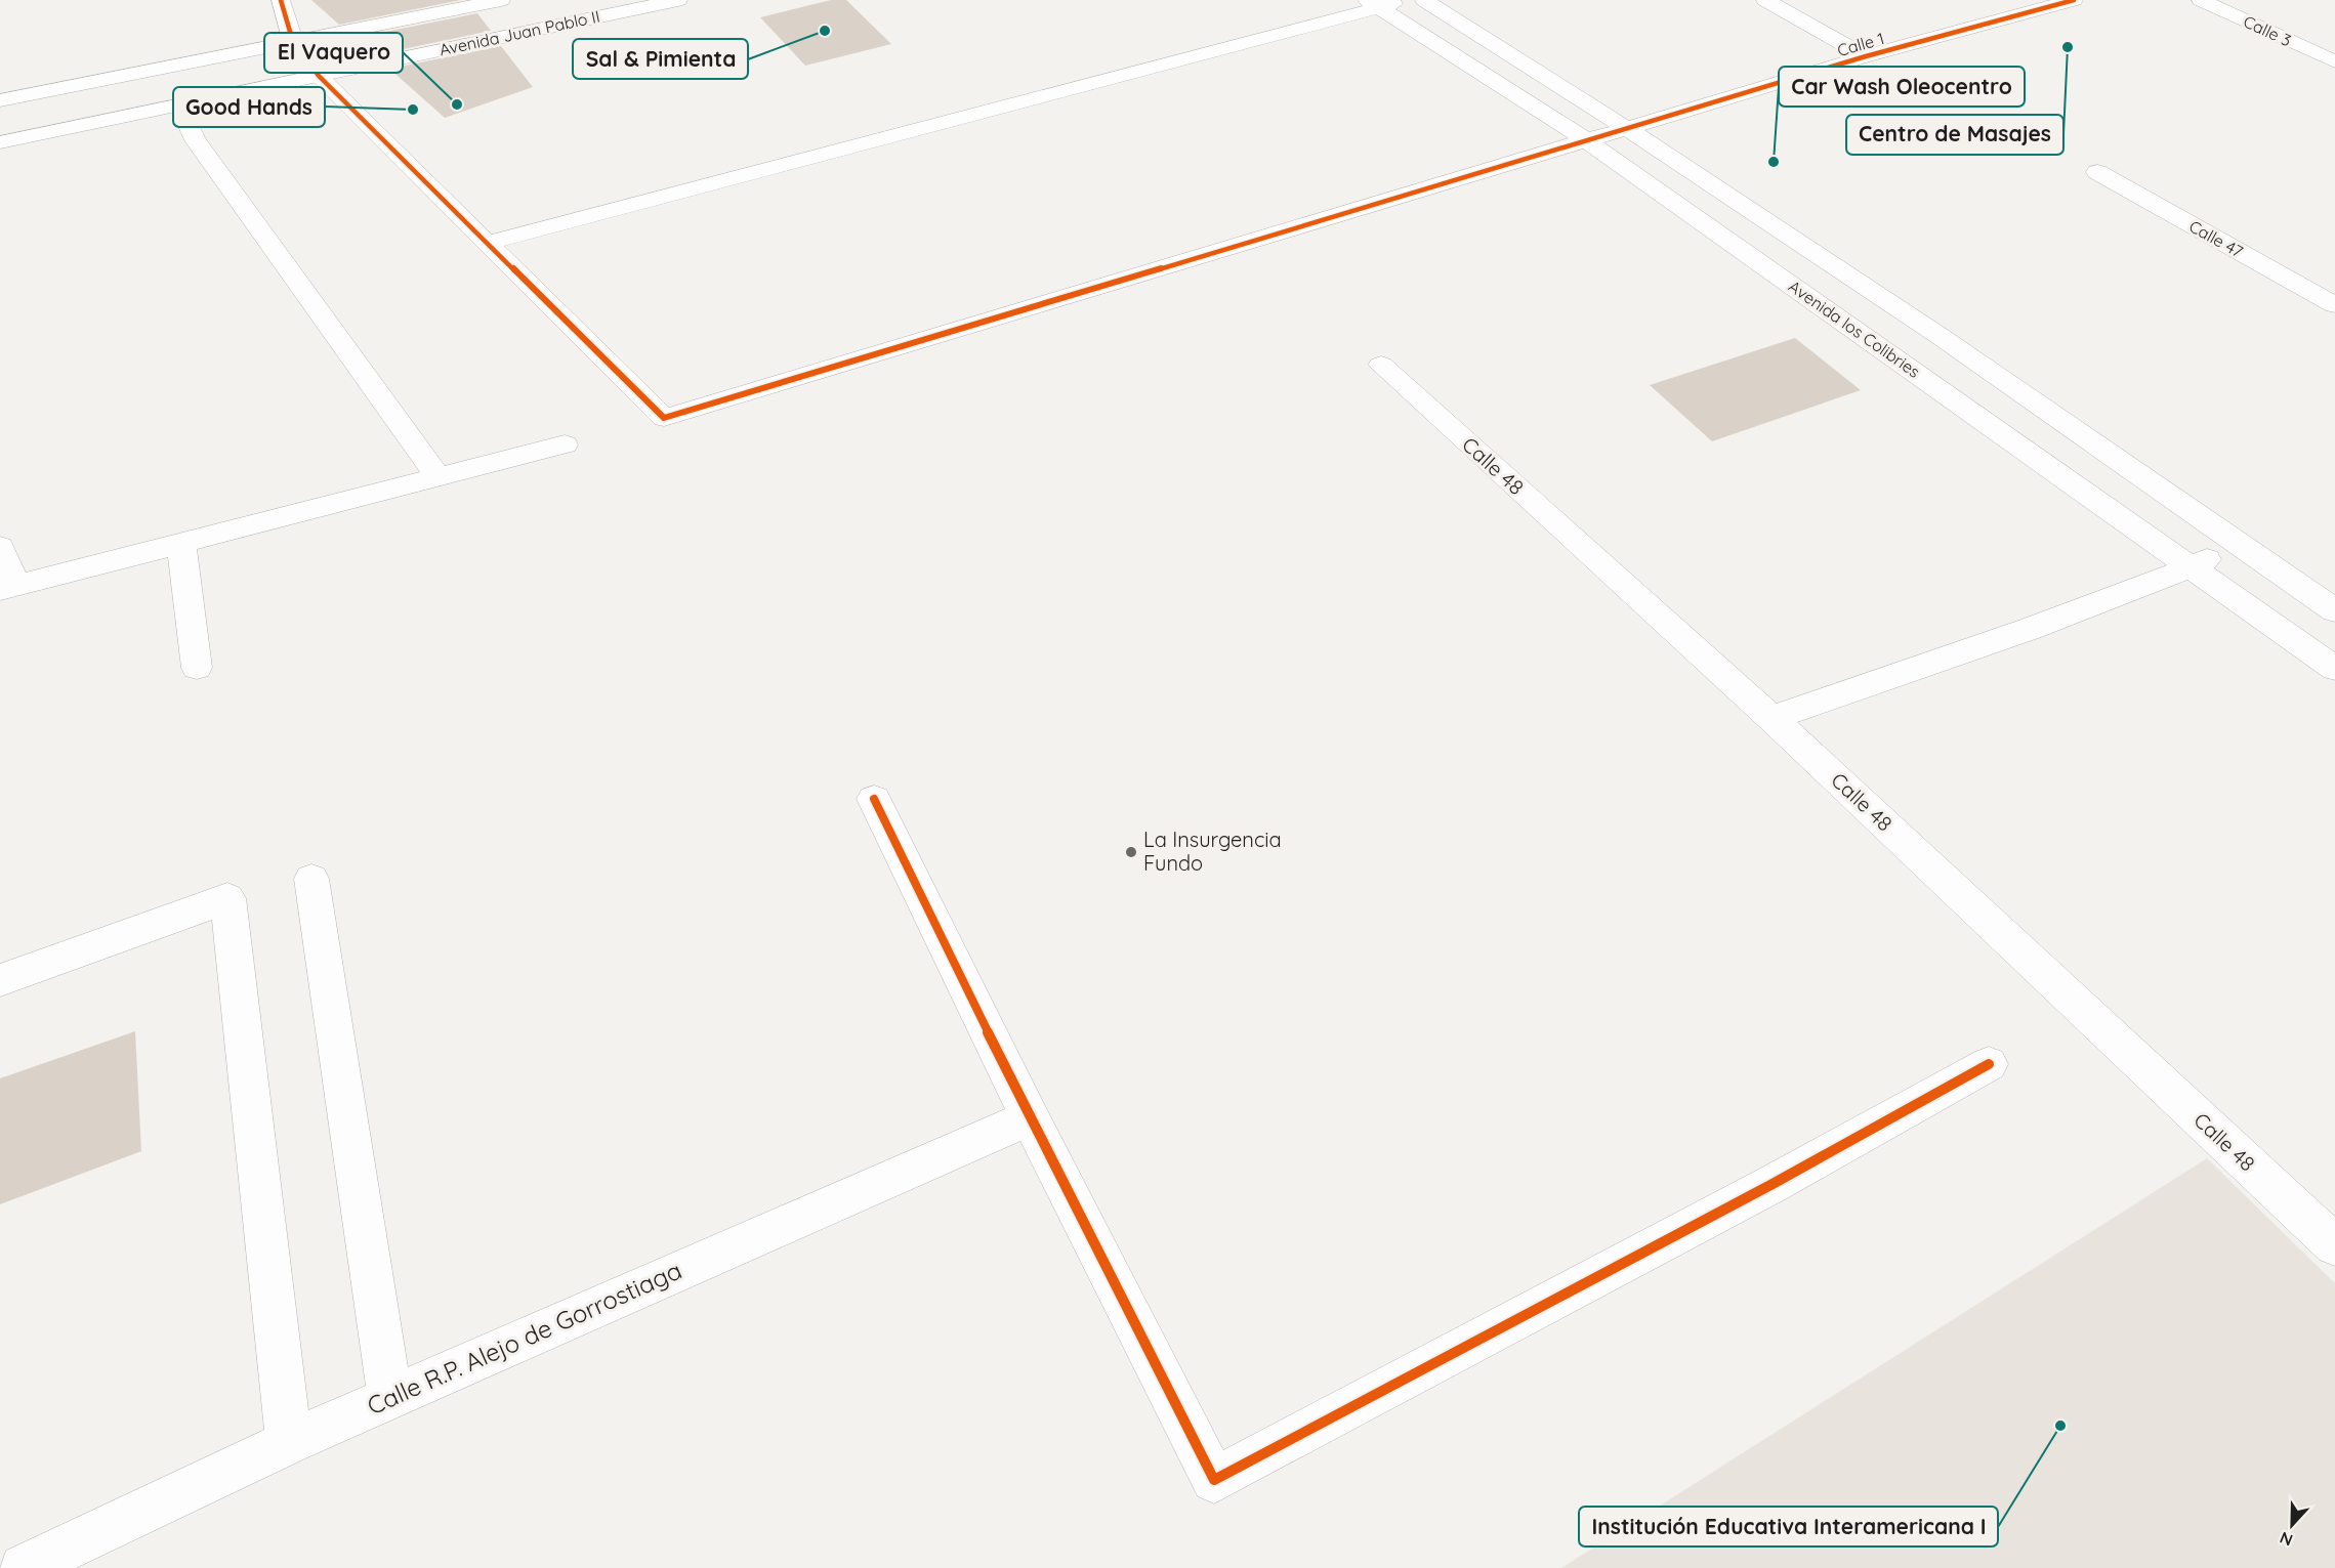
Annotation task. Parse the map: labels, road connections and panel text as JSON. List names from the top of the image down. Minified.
{"streets":{"street":["Calle 3","Avenida Juan Pablo II","Calle 1","Calle 47","Avenida los Colibries","Calle 48","Calle R.P. Alejo de Gorrostiaga"]},"crossings":[["Calle 1","Avenida los Colibries"]],"places":["Sal & Pimienta","Centro de Masajes","El Vaquero","Good Hands","Car Wash Oleocentro","La Insurgencia Fundo","Institución Educativa Interamericana I"],"north":"bottom"}
